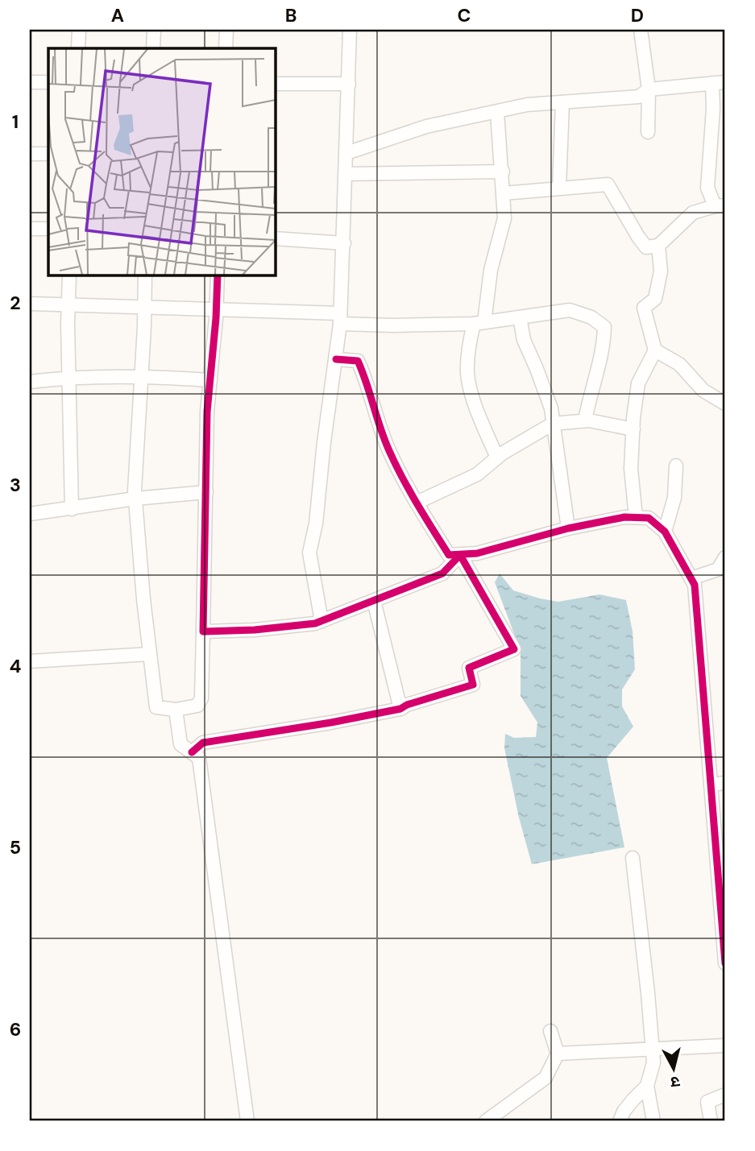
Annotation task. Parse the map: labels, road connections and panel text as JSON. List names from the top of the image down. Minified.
{"north":"bottom","grid":{"columns":["A","B","C","D"],"rows":["1","2","3","4","5","6"]}}
